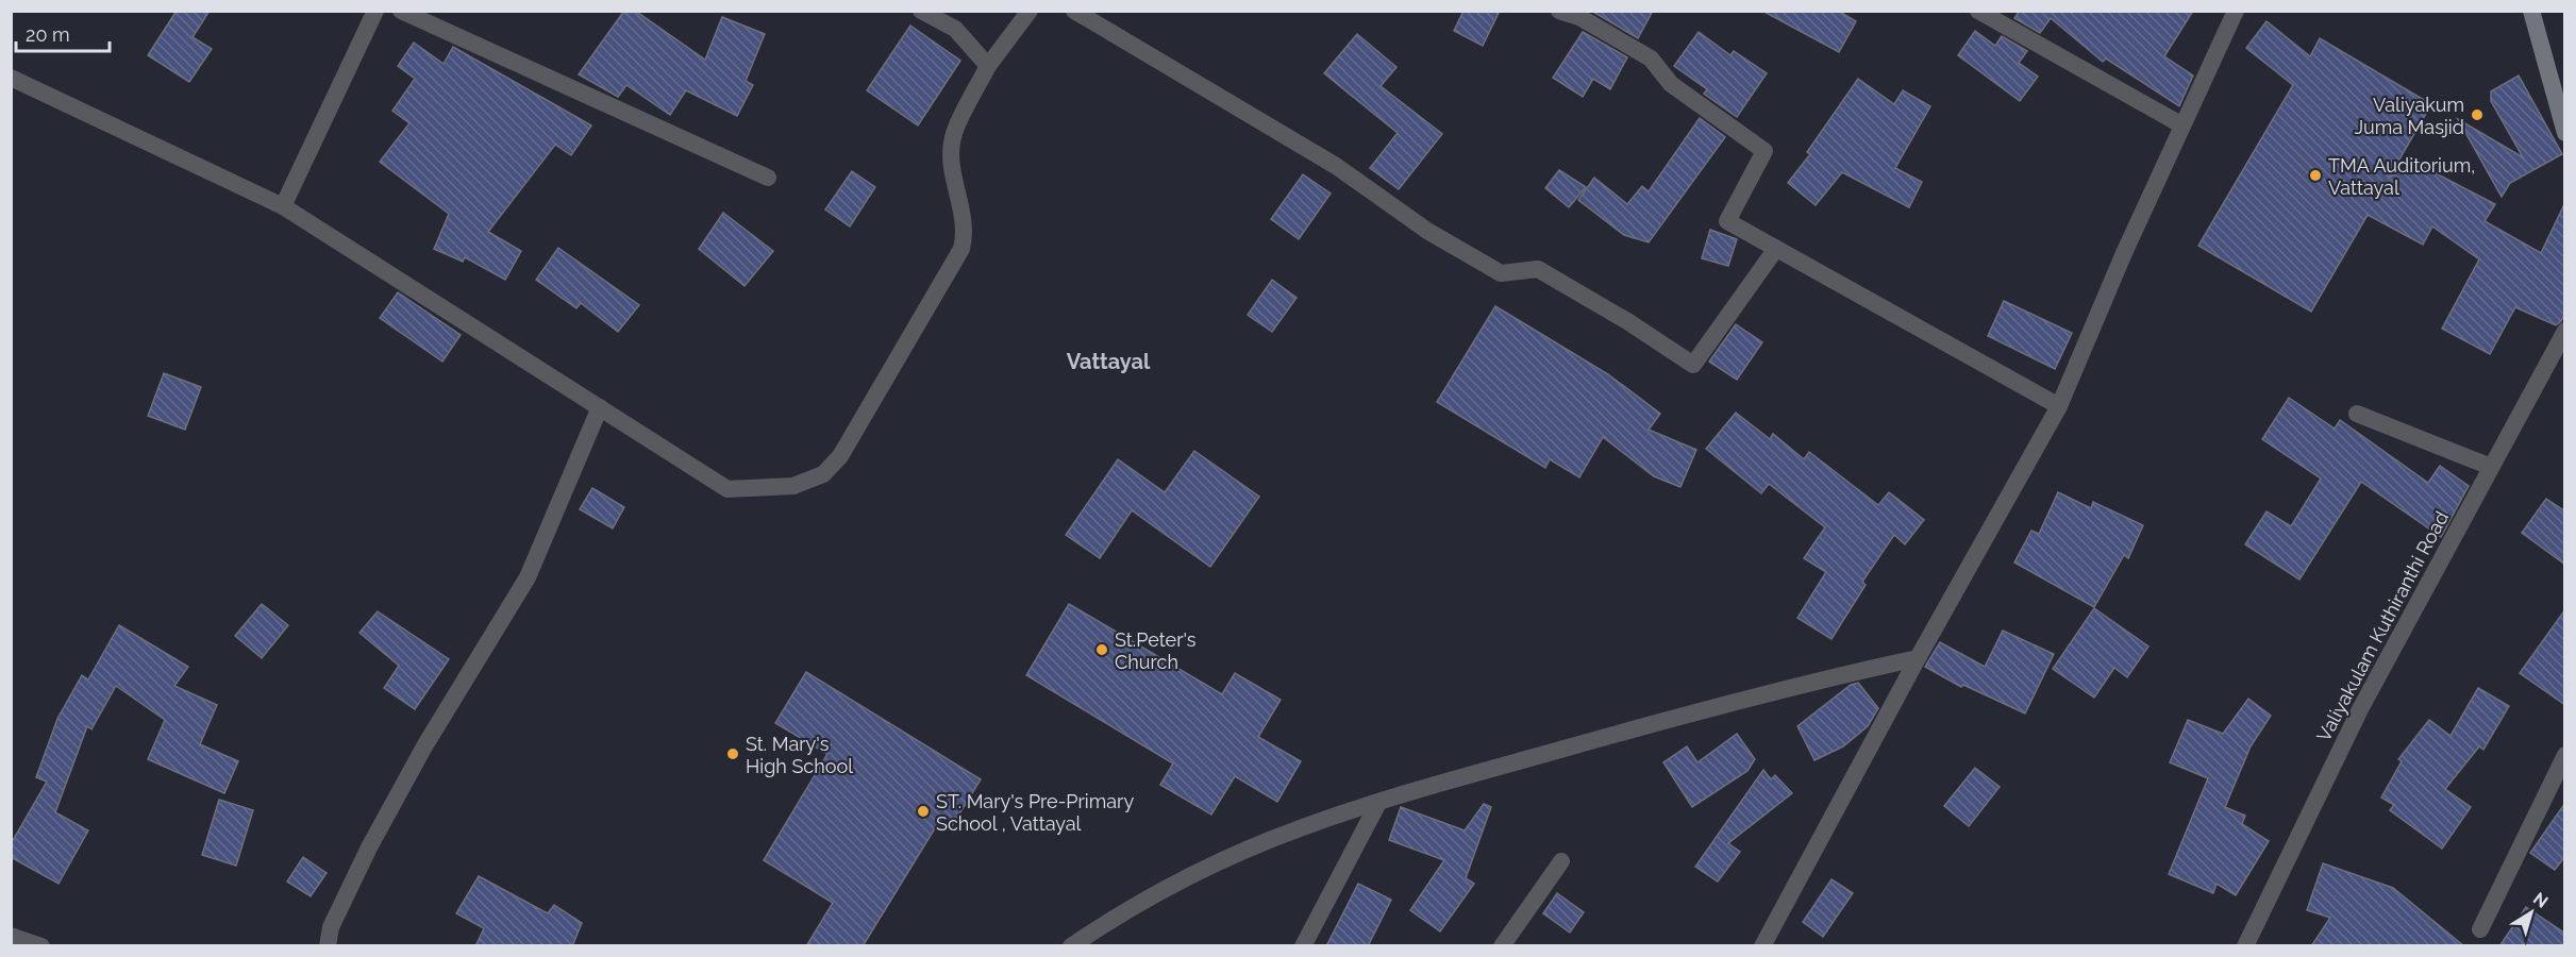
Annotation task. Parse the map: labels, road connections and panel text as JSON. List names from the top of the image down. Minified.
{"streets":{"street":["Valiyakulam Kuthiranthi Road"]},"districts":["Vattayal"],"places":["Valiyakum Juma Masjid","TMA Auditorium, Vattayal","St.Peter's Church","St. Mary's High School","ST. Mary's Pre-Primary School , Vattayal"],"scale_bar":"20 m","north":"top right"}
